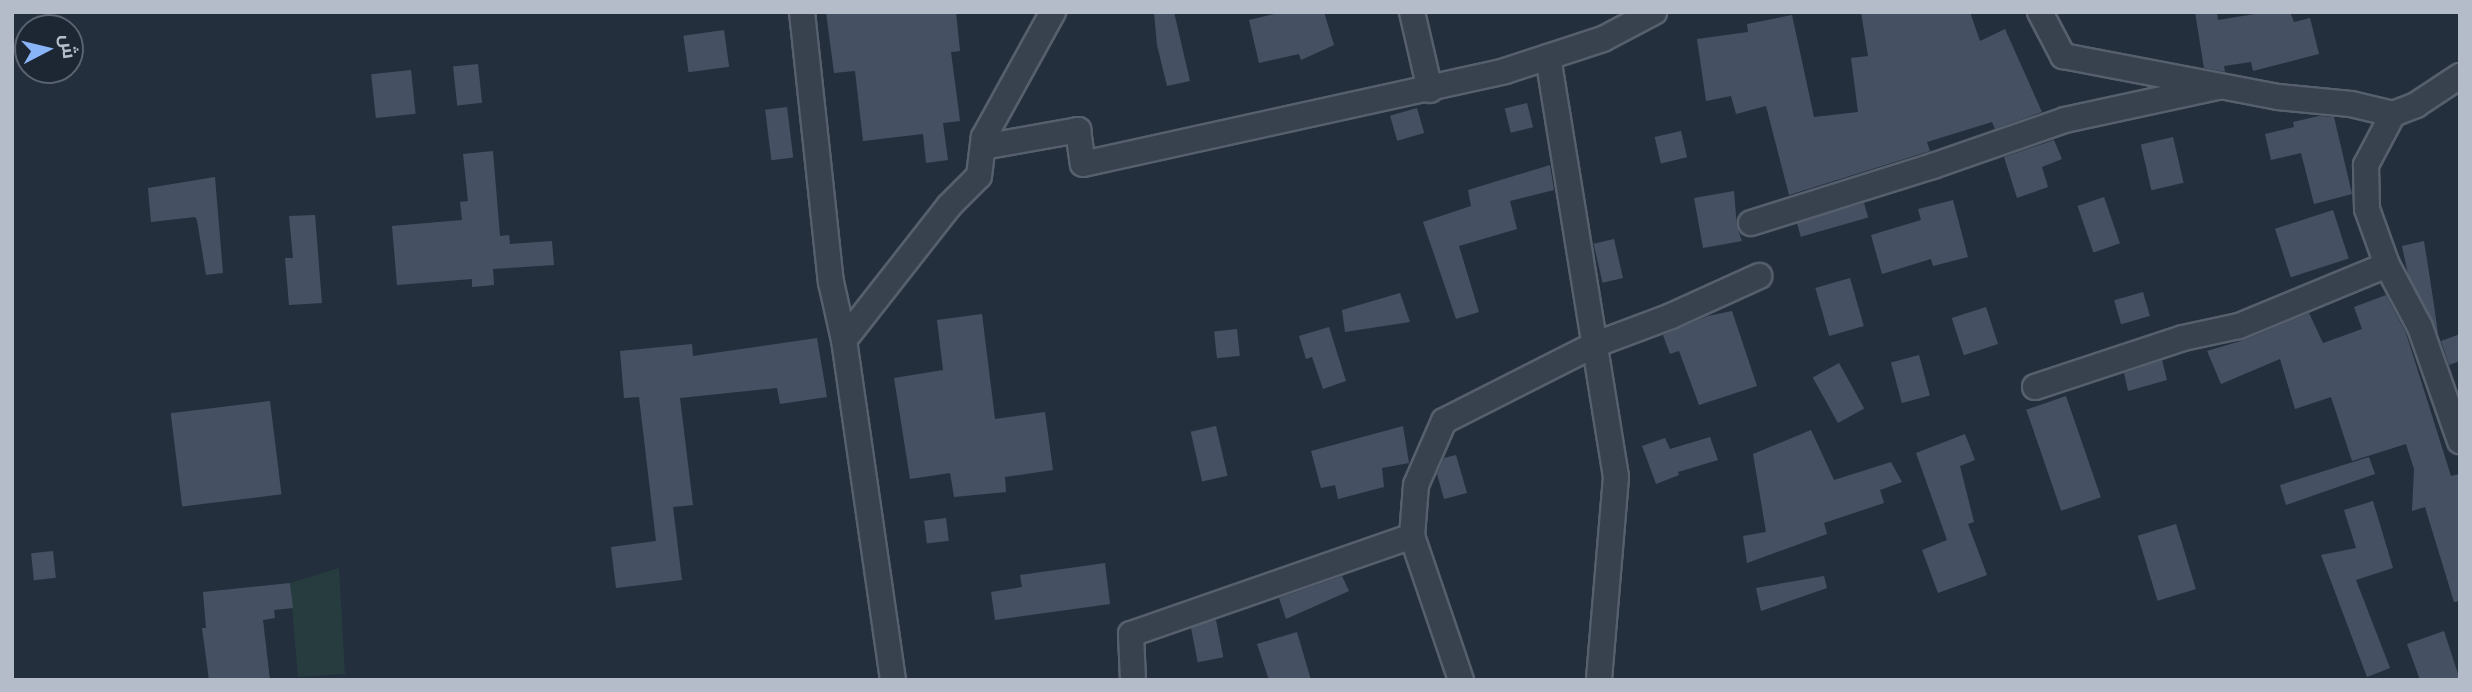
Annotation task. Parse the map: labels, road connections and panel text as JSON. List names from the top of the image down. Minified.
{"north":"right"}
